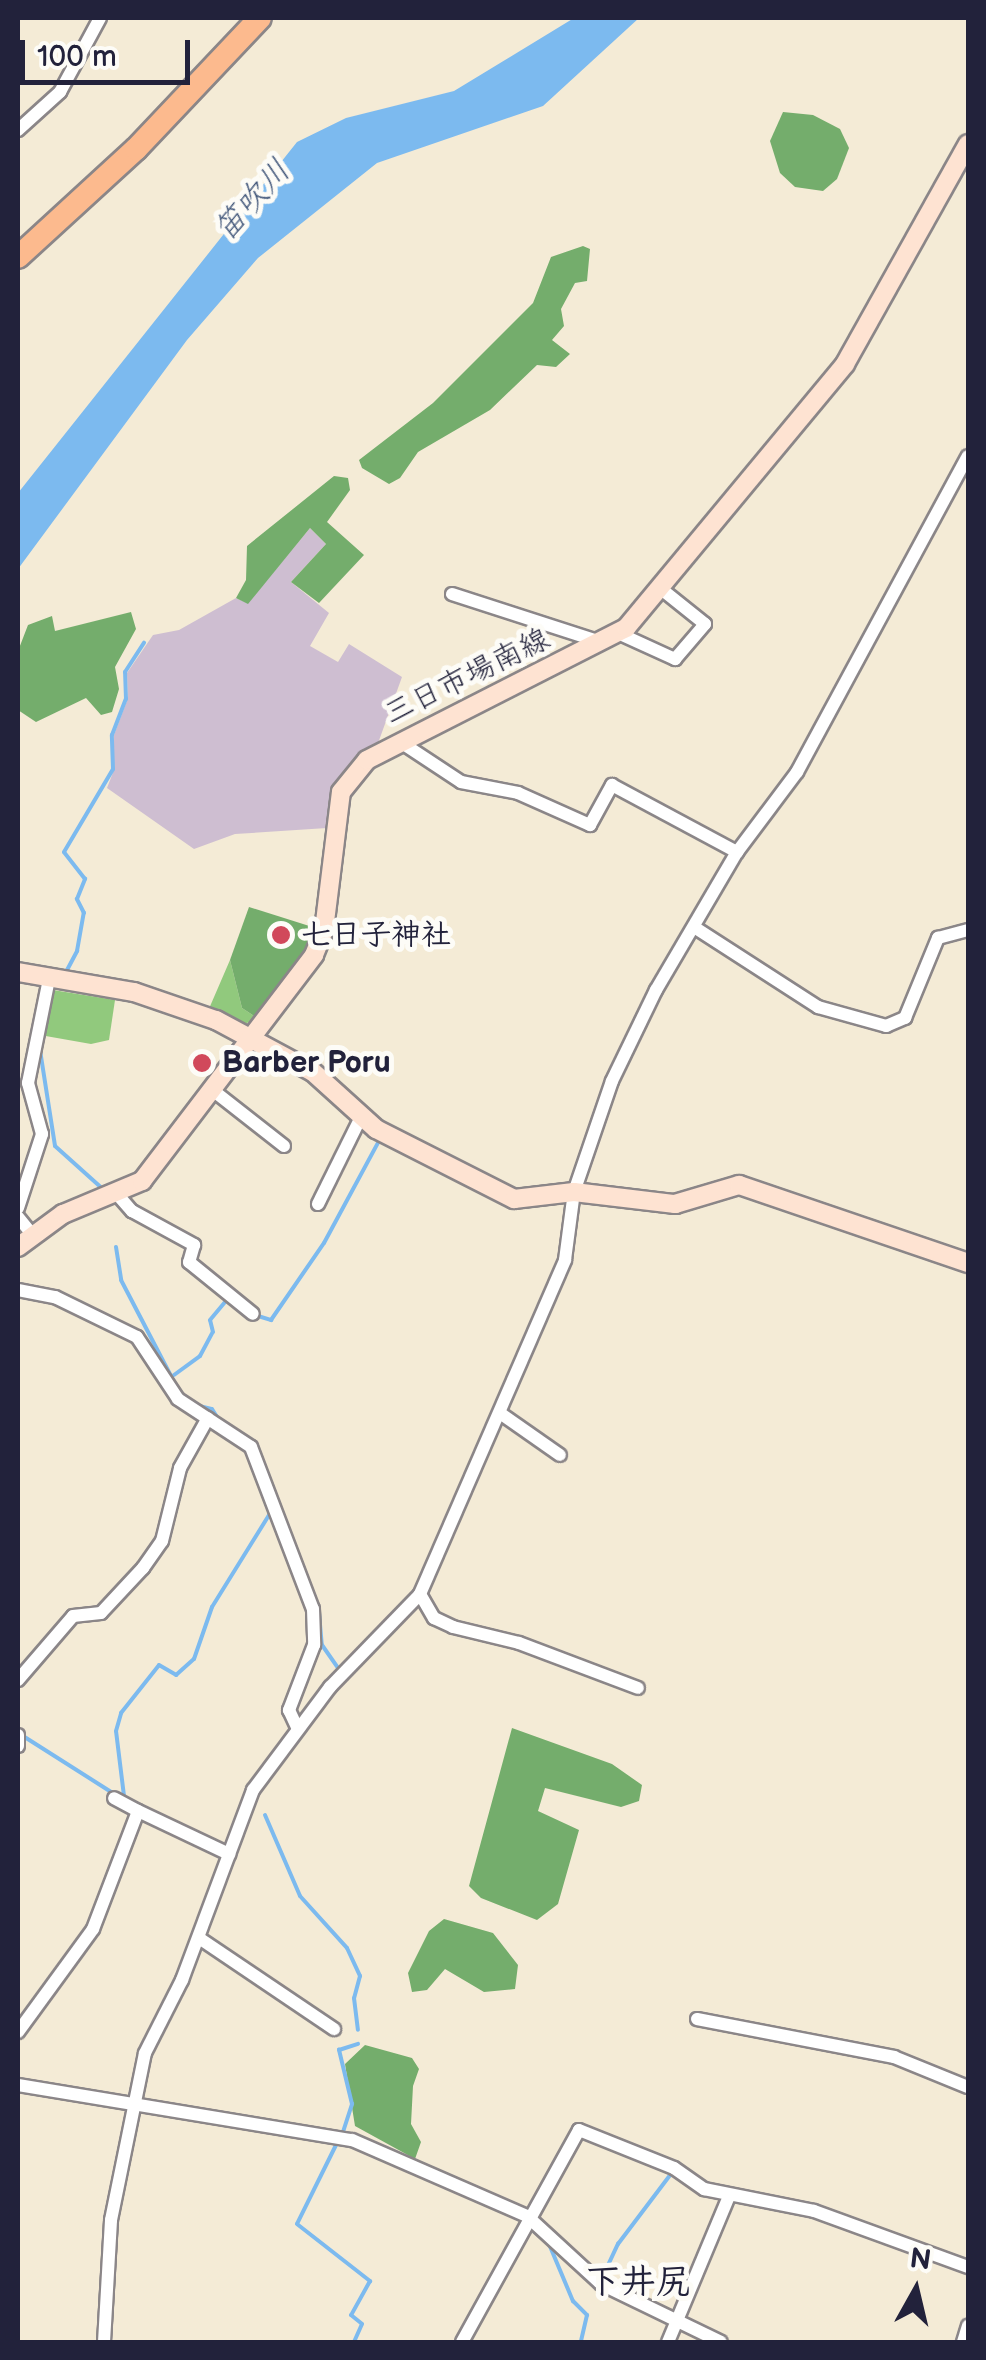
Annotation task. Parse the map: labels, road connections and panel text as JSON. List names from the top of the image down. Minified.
{"streets":{"main road":["三日市場南線"]},"districts":["下井尻"],"water":["笛吹川"],"places":["七日子神社","Barber Poru"],"scale_bar":"100 m","north":"top"}
